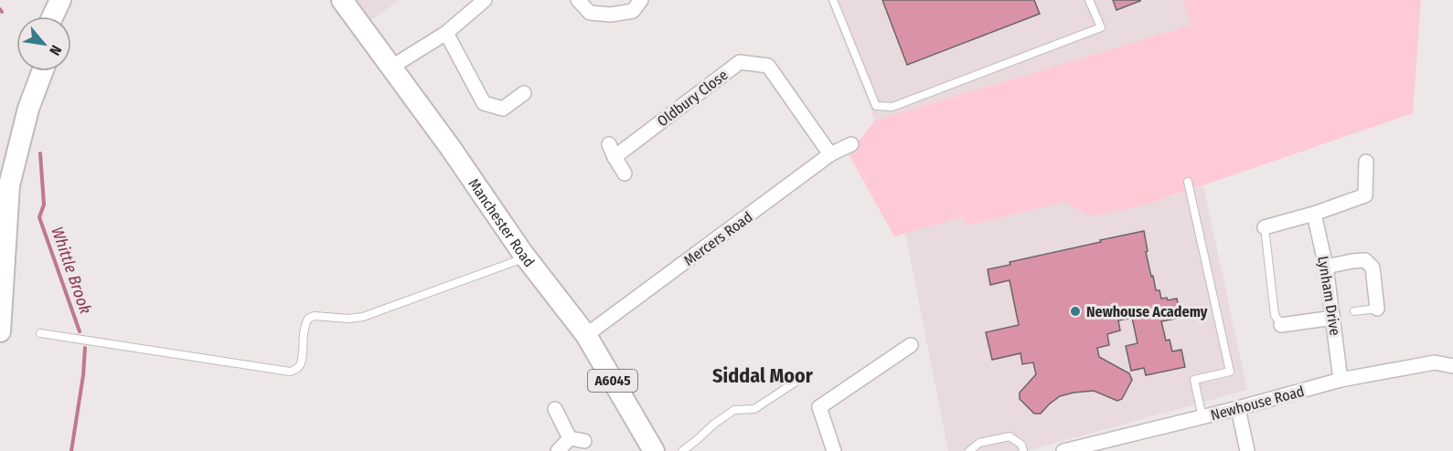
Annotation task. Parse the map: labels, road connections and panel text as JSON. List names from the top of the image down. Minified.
{"streets":{"main road":["Manchester Road","A6045"],"street":["Oldbury Close","Mercers Road","Lynham Drive","Newhouse Road"]},"crossings":[["Oldbury Close","Mercers Road"],["Manchester Road","Mercers Road"],["Lynham Drive","Newhouse Road"]],"districts":["Siddal Moor"],"water":["Whittle Brook"],"places":["Newhouse Academy"],"north":"bottom right"}
